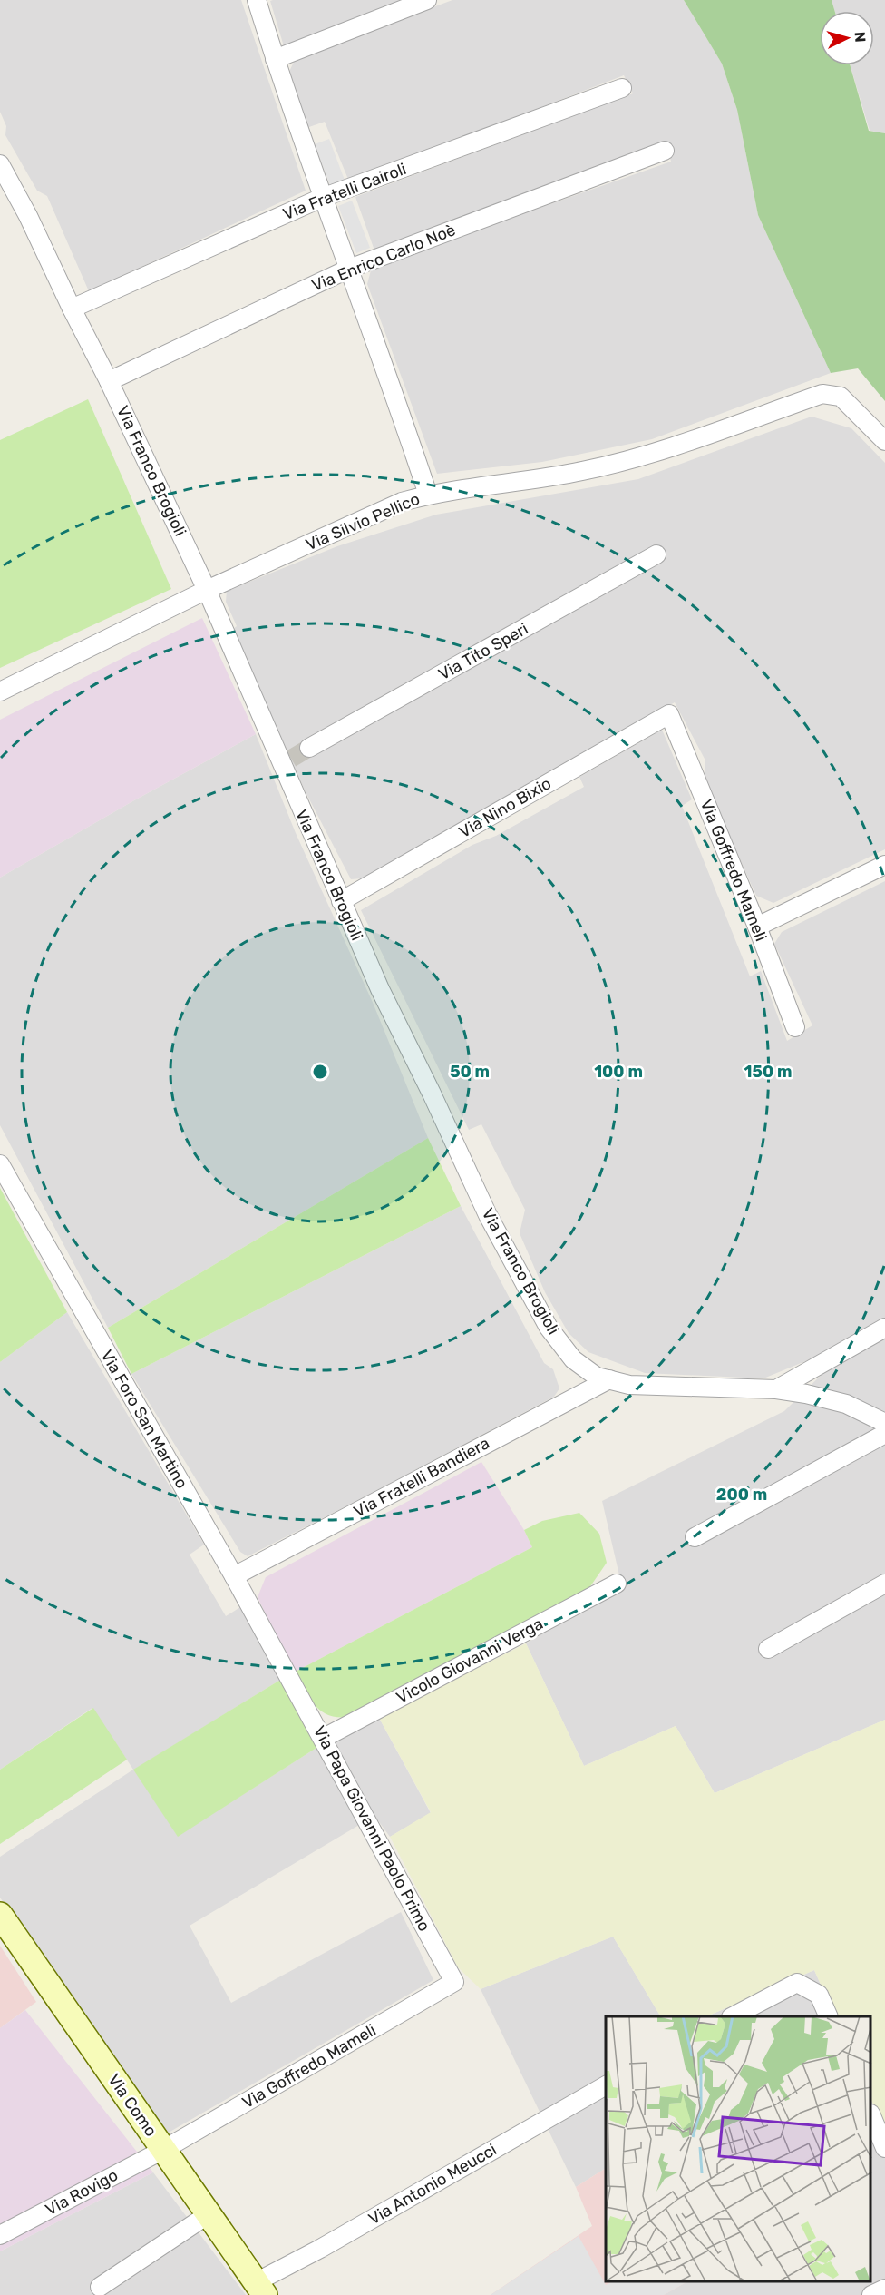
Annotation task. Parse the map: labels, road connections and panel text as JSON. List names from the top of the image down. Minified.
{"streets":{"main road":["Via Como"],"street":["Via Fratelli Cairoli","Via Enrico Carlo Noè","Via Franco Brogioli","Via Silvio Pellico","Via Tito Speri","Via Nino Bixio","Via Goffredo Mameli","Via Foro San Martino","Via Fratelli Bandiera","Vicolo Giovanni Verga","Via Papa Giovanni Paolo Primo","Via Antonio Meucci","Via Rovigo"]},"crossings":[["Via Fratelli Cairoli","Via Franco Brogioli"],["Via Enrico Carlo Noè","Via Franco Brogioli"],["Via Franco Brogioli","Via Silvio Pellico"],["Via Franco Brogioli","Via Nino Bixio"],["Via Franco Brogioli","Via Fratelli Bandiera"],["Via Nino Bixio","Via Goffredo Mameli"],["Via Goffredo Mameli","Via Papa Giovanni Paolo Primo"],["Via Goffredo Mameli","Via Como"],["Via Goffredo Mameli","Via Rovigo"],["Via Foro San Martino","Via Fratelli Bandiera"],["Via Foro San Martino","Via Papa Giovanni Paolo Primo"],["Vicolo Giovanni Verga","Via Papa Giovanni Paolo Primo"],["Via Como","Via Antonio Meucci"],["Via Como","Via Rovigo"]],"north":"right","rings":["50 m","100 m","150 m","200 m"]}
